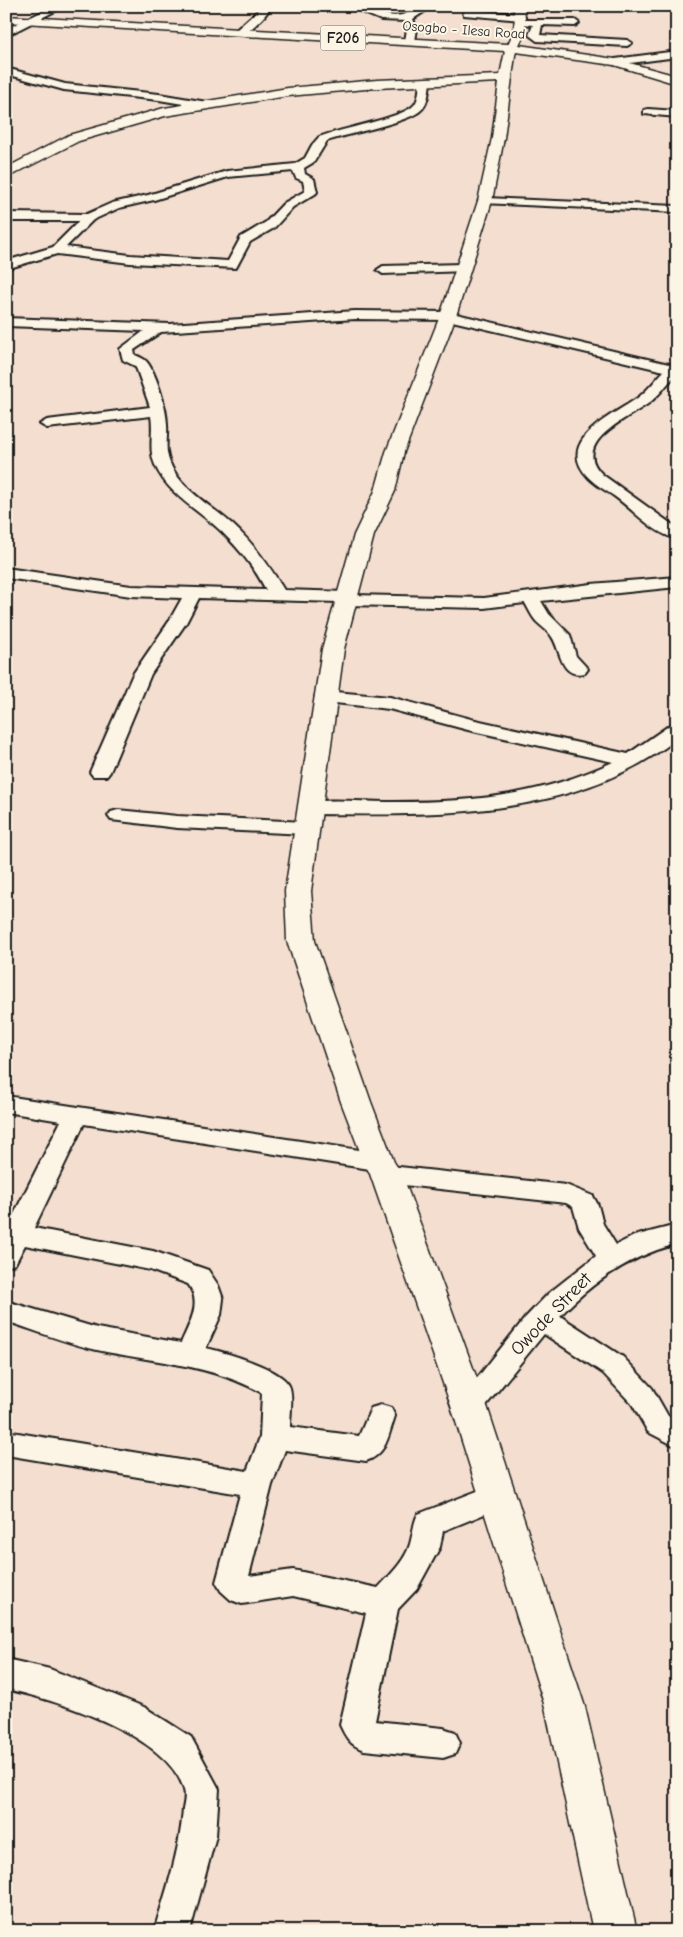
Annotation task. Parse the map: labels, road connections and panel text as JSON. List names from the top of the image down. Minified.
{"streets":{"main road":["Osogbo - Ilesa Road","F206"],"street":["Owode Street"]}}
